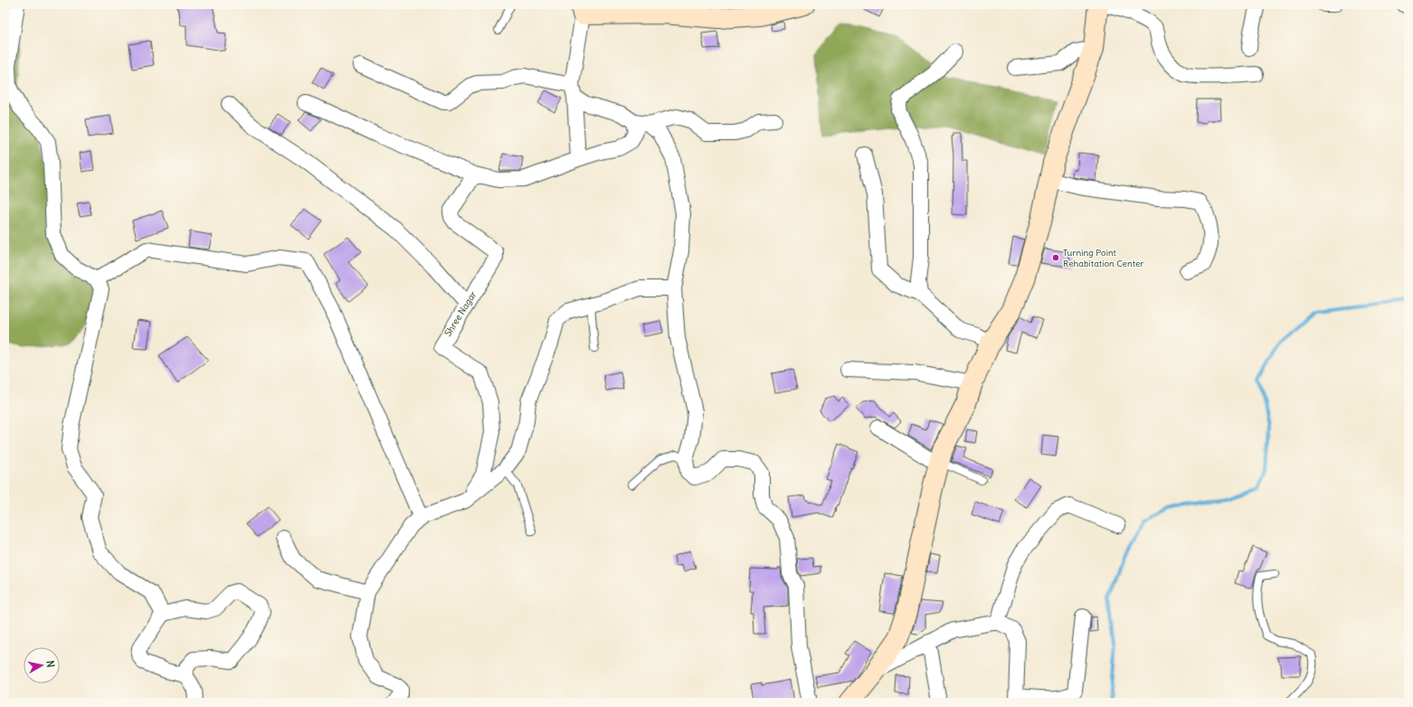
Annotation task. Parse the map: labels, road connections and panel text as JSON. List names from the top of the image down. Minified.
{"streets":{"street":["Shree Nagar"]},"places":["Turning Point Rehabitation Center"],"north":"right"}
